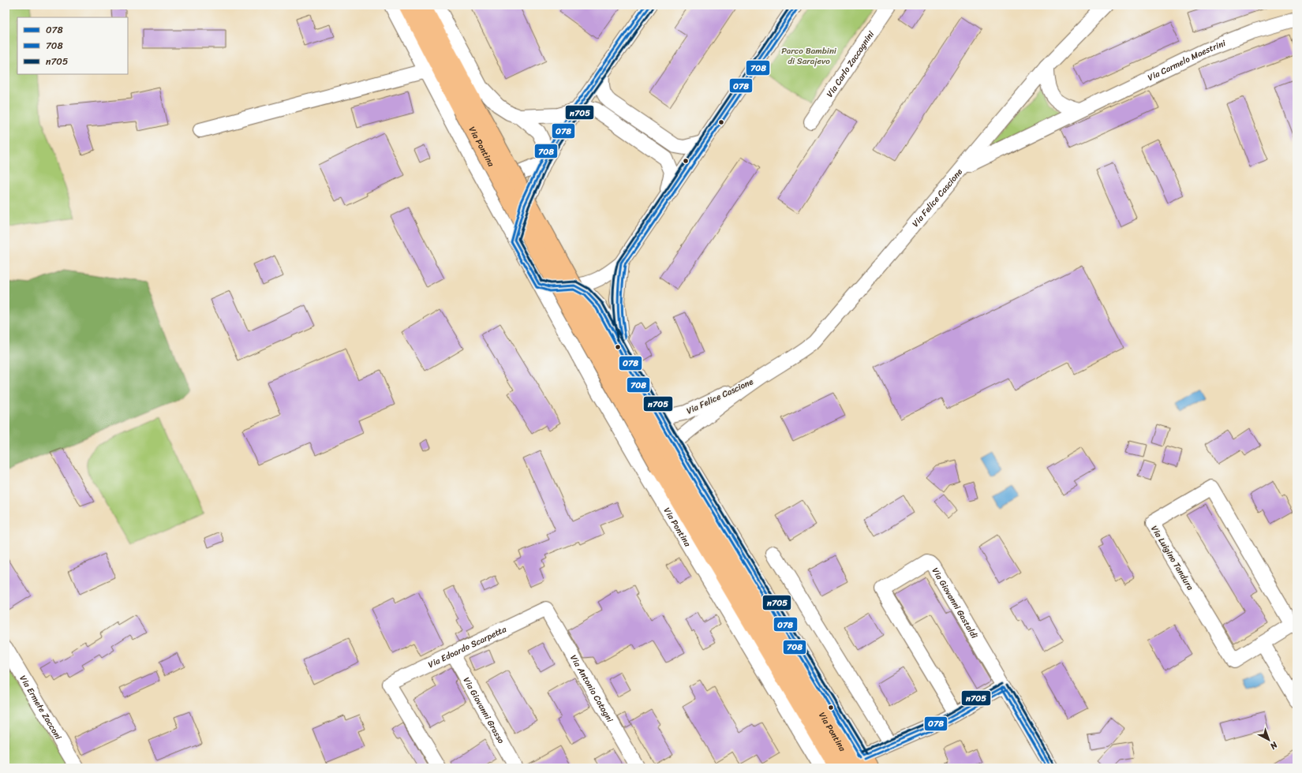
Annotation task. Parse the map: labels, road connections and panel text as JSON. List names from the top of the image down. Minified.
{"streets":{"highway":["Via Pontina"],"street":["Via Carmelo Maestrini","Via Carlo Zaccagnini","Via Felice Cascione","Via Luigino Tandura","Via Giovanni Gastaldi","Via Edoardo Scarpetta","Via Antonio Cotogni","Via Ermete Zacconi","Via Giovanni Grasso"]},"crossings":[["Via Carmelo Maestrini","Via Felice Cascione"],["Via Pontina","Via Felice Cascione"],["Via Edoardo Scarpetta","Via Antonio Cotogni"],["Via Edoardo Scarpetta","Via Giovanni Grasso"]],"parks":["Parco Bambini di Sarajevo"],"lines":["transit line 078","transit line 708","transit line n705"],"legend":["078","708","n705"],"north":"bottom right"}
